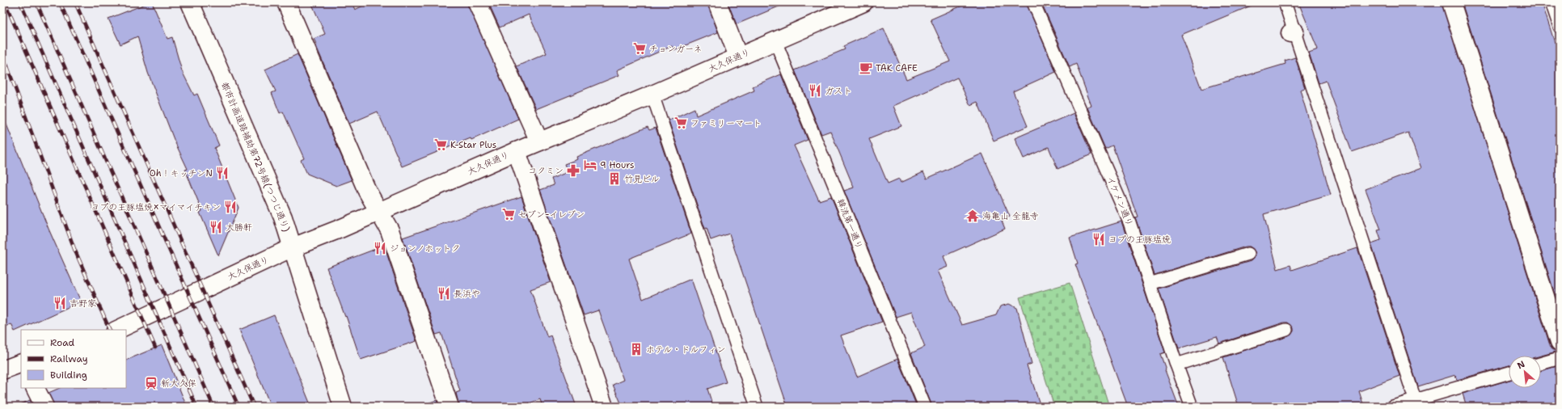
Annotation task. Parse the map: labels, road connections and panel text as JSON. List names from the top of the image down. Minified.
{"streets":{"street":["大久保通り","都市計画道路補助第72号線(つつじ通り)"],"lane":["イケメン通り","韓流第一通り"]},"crossings":[["大久保通り","都市計画道路補助第72号線(つつじ通り)"],["大久保通り","韓流第一通り"]],"places":{"supermarket":["チョンガーネ","ファミリーマート","K-Star Plus","セブン-イレブン"],"cafe":["TAK CAFE"],"restaurant":["ガスト","Oh！キッチンN","ヨプの王豚塩焼×マイマイチキン","大勝軒","ヨプの王豚塩焼","ジョンノホットク","長浜や","吉野家"],"hotel":["9 Hours"],"pharmacy":["コクミン"],"building":["竹見ビル","ホテル・ドルフィン"],"temple":["海亀山 全龍寺"],"station":["新大久保"]},"legend":["Road","Railway","Building"],"north":"top left"}
